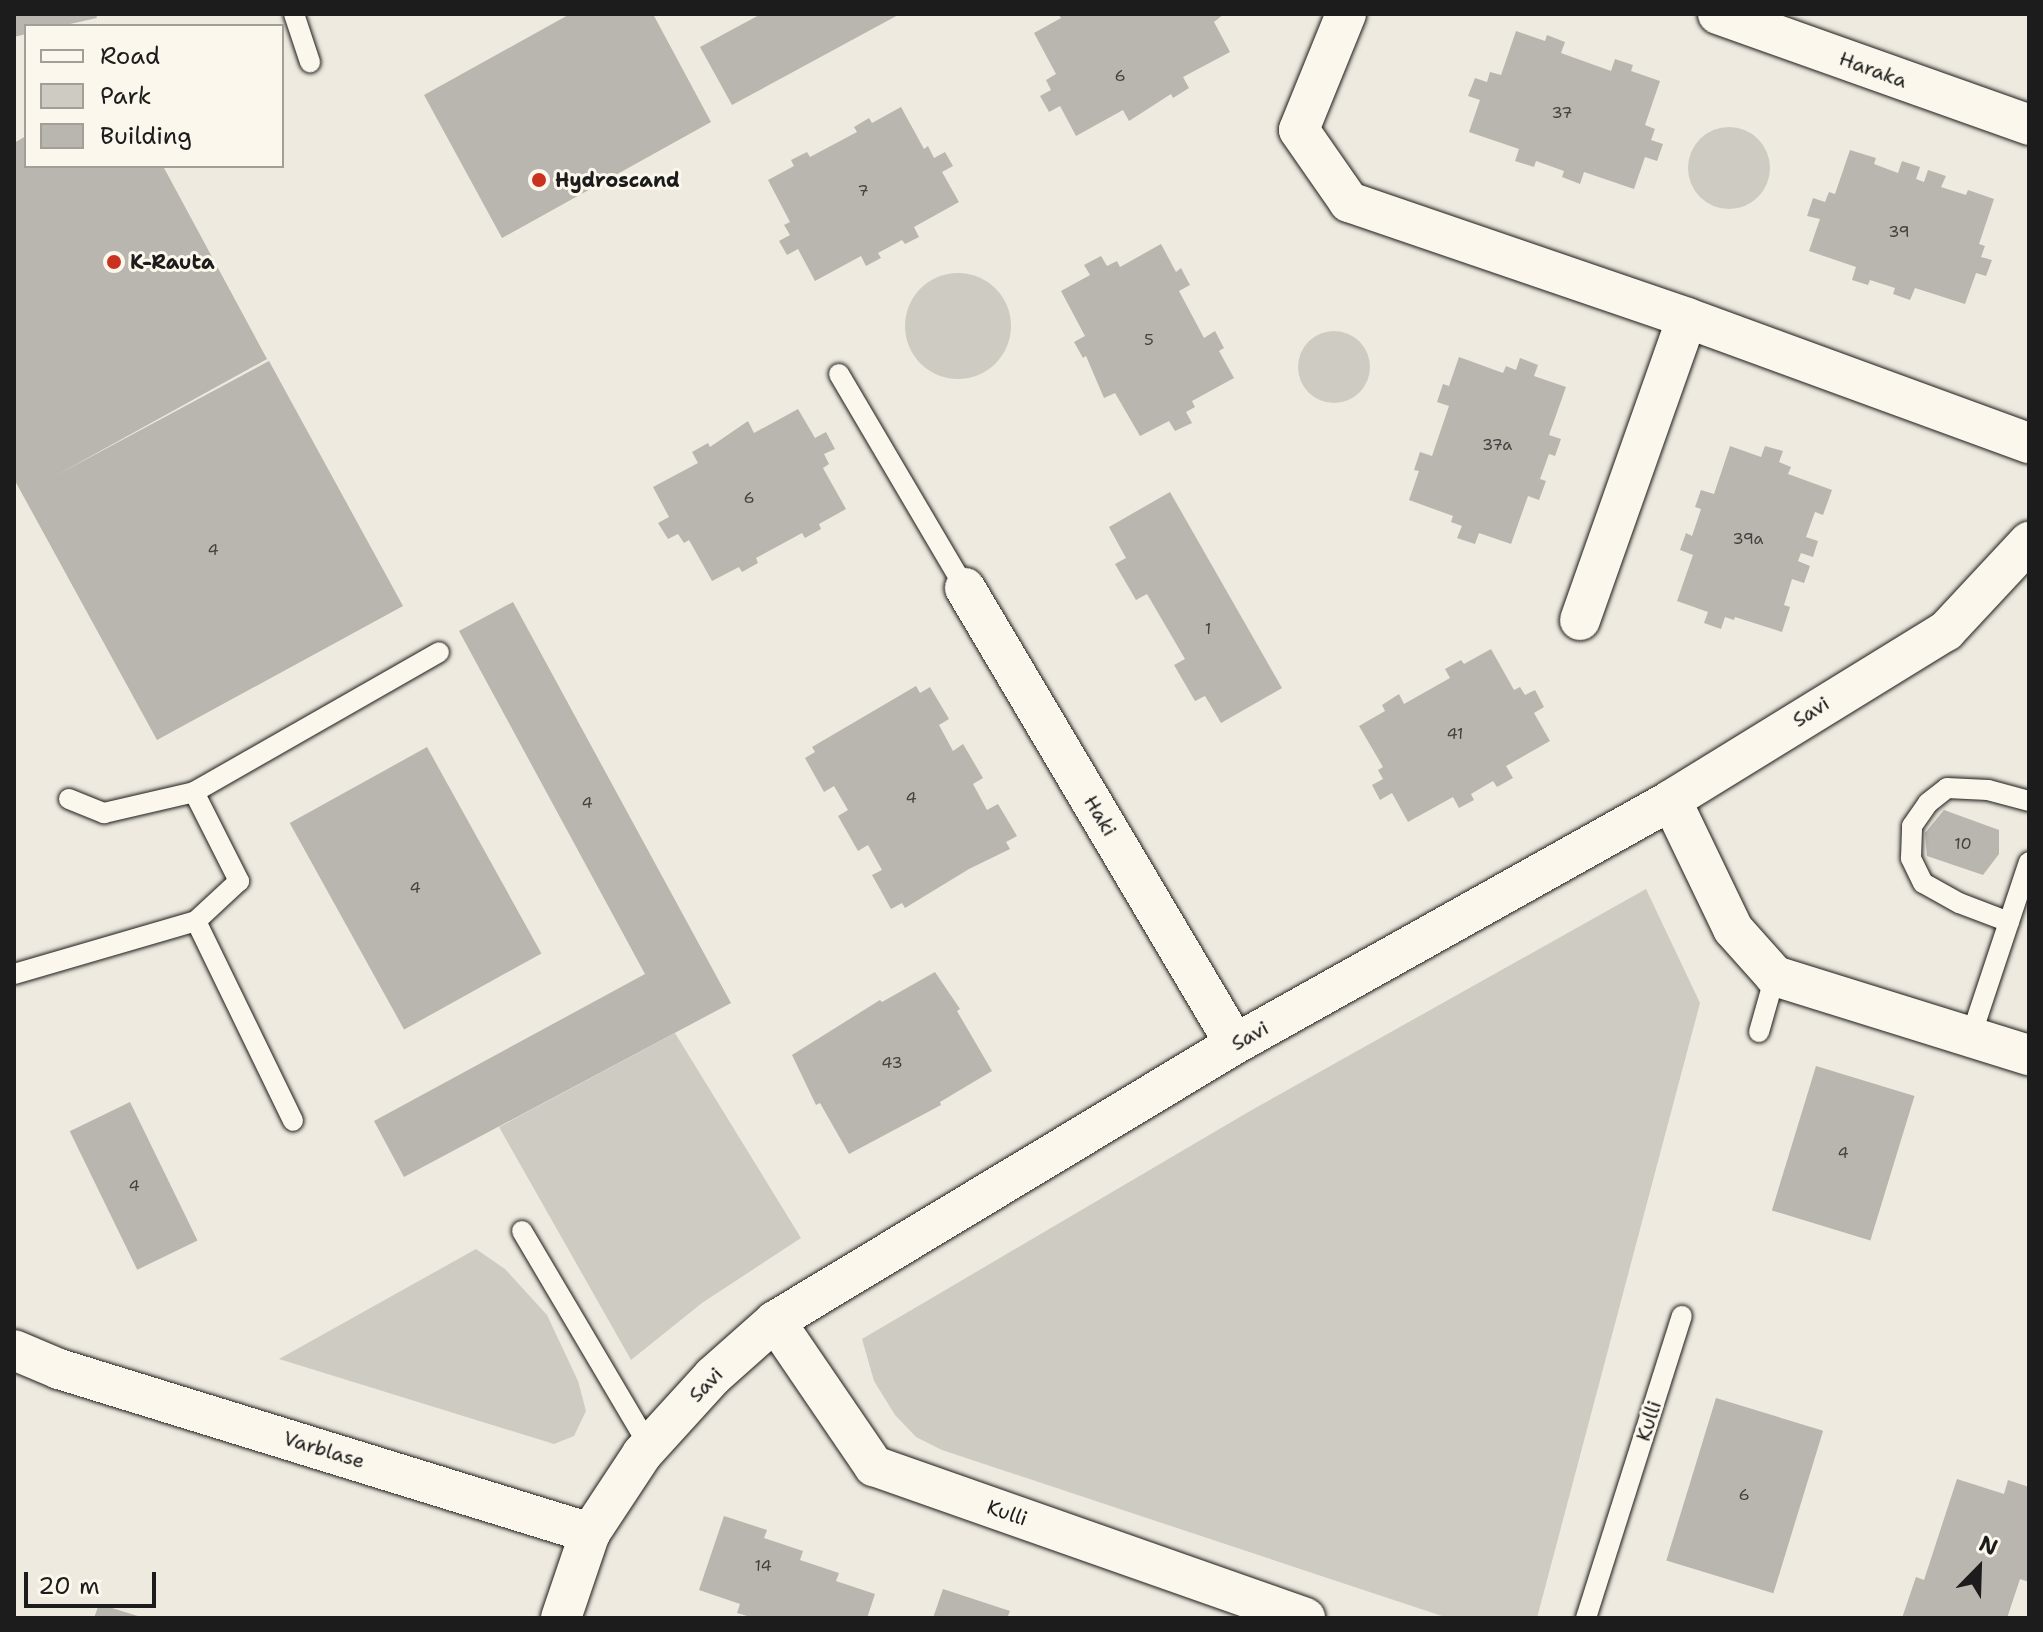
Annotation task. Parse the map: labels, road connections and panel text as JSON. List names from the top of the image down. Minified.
{"streets":{"street":["Haraka","Savi","Haki","Kulli","Varblase"]},"crossings":[["Savi","Haki"],["Savi","Kulli"],["Savi","Varblase"]],"places":["Hydroscand","K-Rauta"],"house_numbers":["6","37","7","39","5","37a","6","39a","4","1","41","4","4","10","4","43","4","4","6","14"],"legend":["Road","Park","Building"],"scale_bar":"20 m","north":"top right"}
